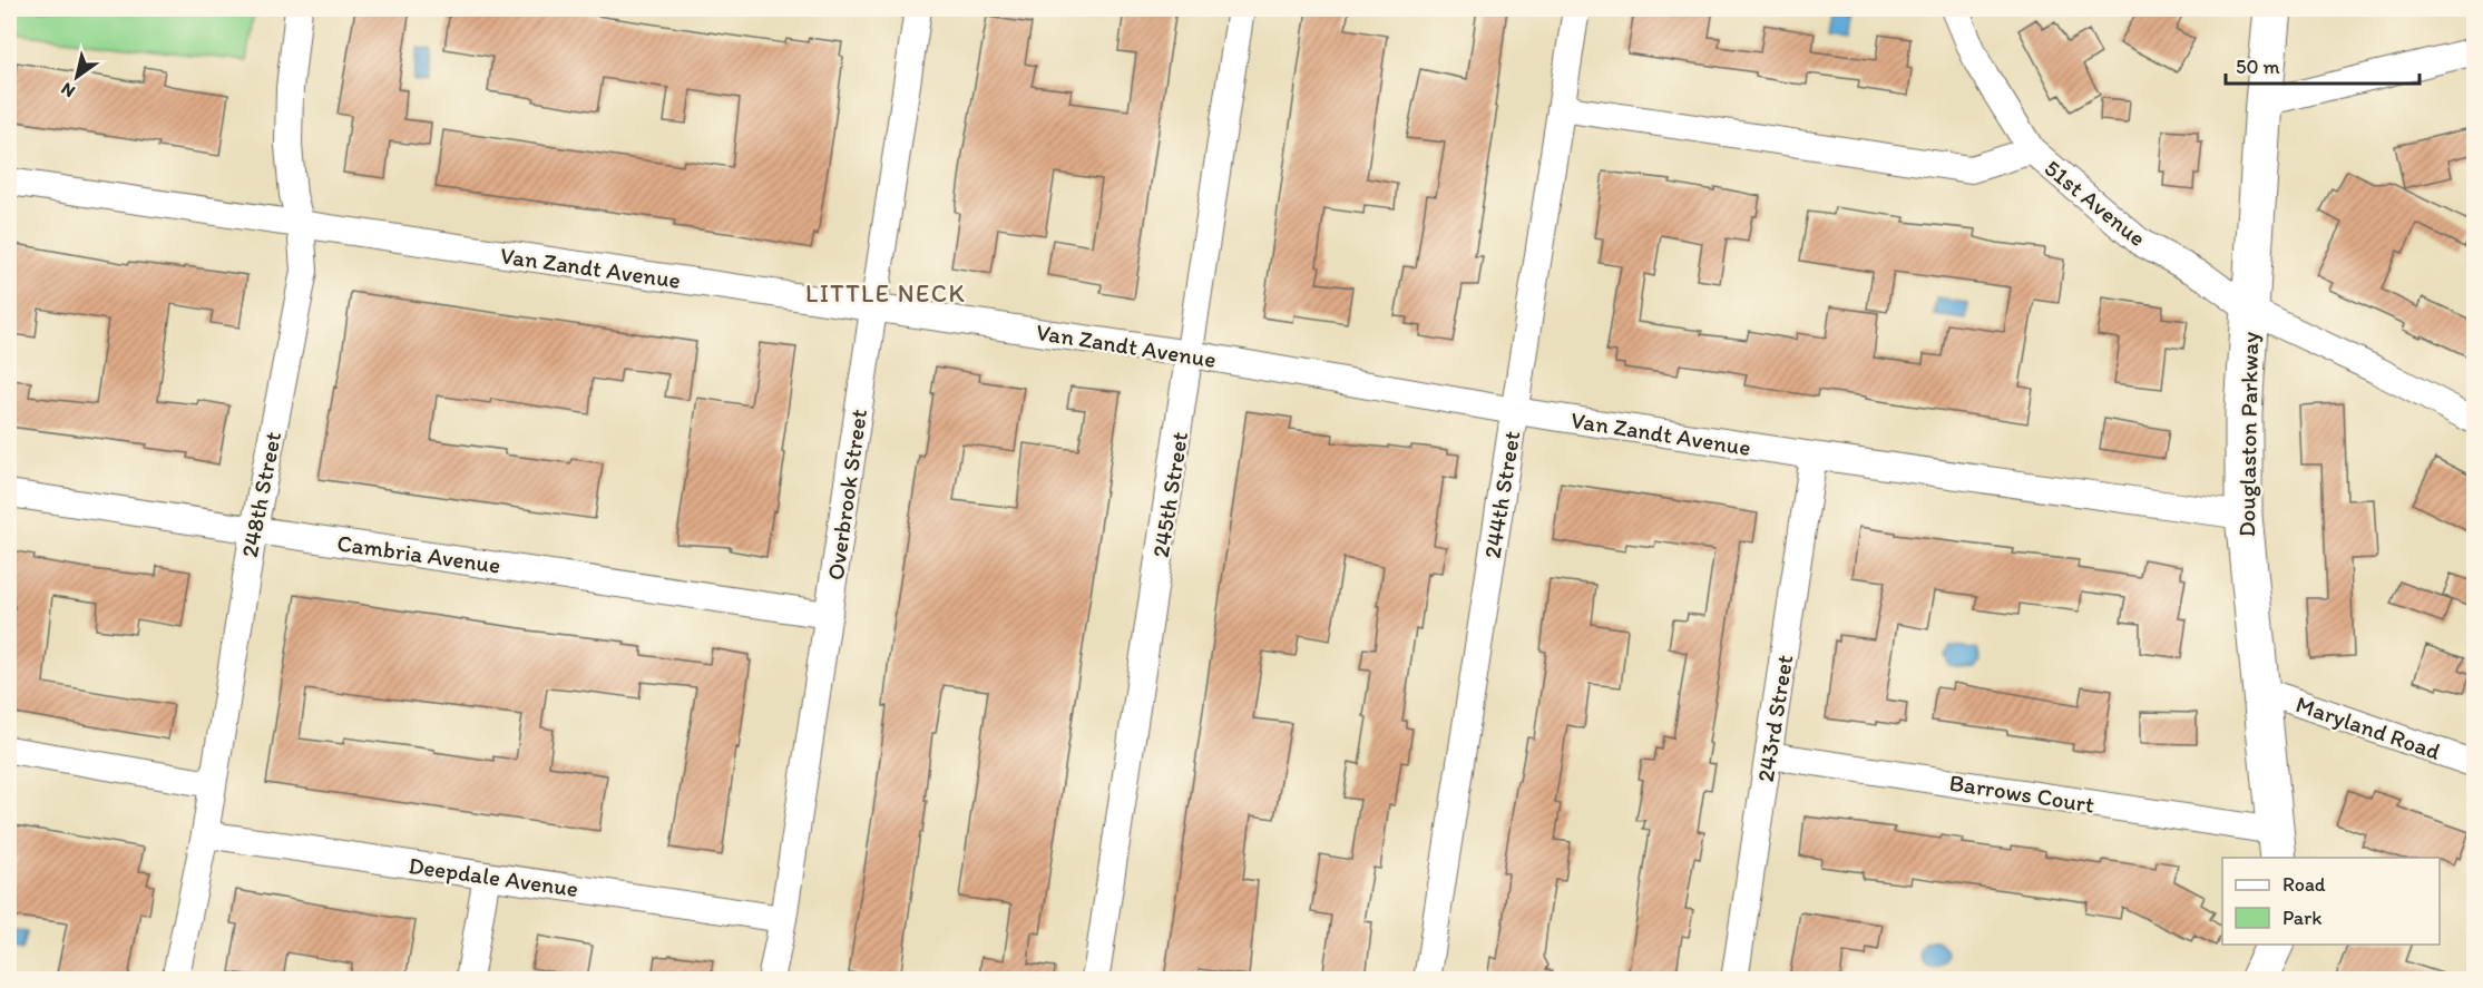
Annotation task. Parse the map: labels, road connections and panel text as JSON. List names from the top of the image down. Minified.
{"streets":{"main road":["Douglaston Parkway"],"street":["51st Avenue","Van Zandt Avenue","248th Street","Overbrook Street","245th Street","244th Street","Cambria Avenue","243rd Street","Maryland Road","Barrows Court","Deepdale Avenue"]},"crossings":[["51st Avenue","Douglaston Parkway"],["51st Avenue","244th Street"],["Van Zandt Avenue","Douglaston Parkway"],["Van Zandt Avenue","248th Street"],["Van Zandt Avenue","Overbrook Street"],["Van Zandt Avenue","245th Street"],["Van Zandt Avenue","244th Street"],["Van Zandt Avenue","243rd Street"],["Douglaston Parkway","Maryland Road"],["Douglaston Parkway","Barrows Court"],["248th Street","Cambria Avenue"],["248th Street","Deepdale Avenue"],["Overbrook Street","Cambria Avenue"],["Overbrook Street","Deepdale Avenue"],["243rd Street","Barrows Court"]],"districts":["LITTLE NECK"],"legend":["Road","Park"],"scale_bar":"50 m","north":"bottom left"}
